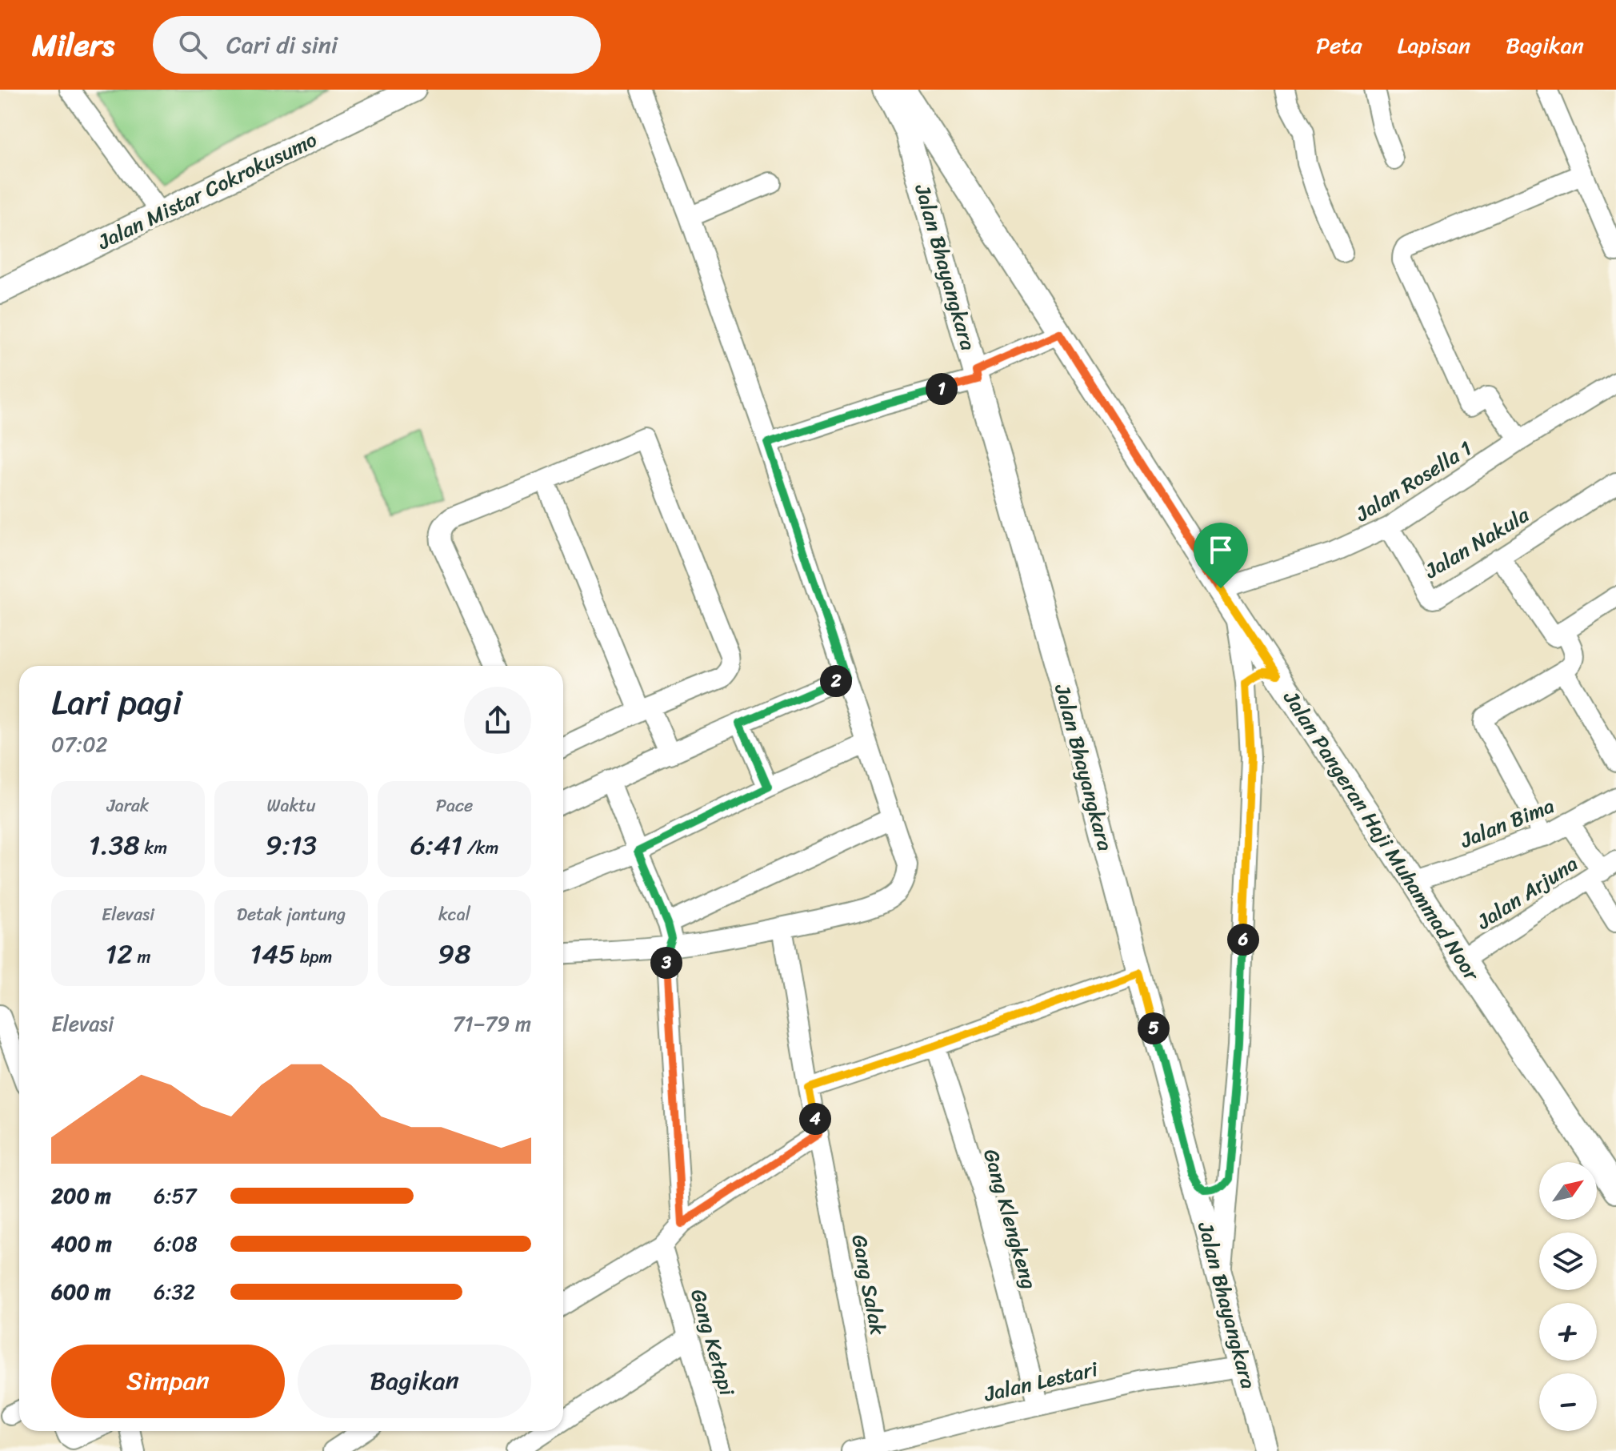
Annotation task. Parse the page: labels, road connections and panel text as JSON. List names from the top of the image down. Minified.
{"streets":{"main road":["Jalan Mistar Cokrokusumo","Jalan Bhayangkara","Jalan Pangeran Haji Muhammad Noor"],"street":["Jalan Rosella 1","Jalan Nakula","Jalan Bima","Jalan Arjuna","Gang Klengkeng","Gang Salak","Gang Ketapi","Jalan Lestari"]},"crossings":[["Jalan Bhayangkara","Jalan Lestari"],["Jalan Rosella 1","Jalan Nakula"],["Jalan Rosella 1","Jalan Pangeran Haji Muhammad Noor"],["Jalan Bima","Jalan Pangeran Haji Muhammad Noor"],["Jalan Pangeran Haji Muhammad Noor","Jalan Arjuna"],["Gang Klengkeng","Jalan Lestari"],["Gang Salak","Jalan Lestari"]],"north":"top right","page":{"header":"Milers","search":"Cari di sini","nav":["Peta","Lapisan","Bagikan"],"pins":["1","2","6","3","5","4"],"heading":["Lari pagi","07:02"],"stats":[["Jarak","1.38 km"],["Waktu","9:13"],["Pace","6:41 /km"],["Elevasi","12 m"],["Detak jantung","145 bpm"],["kcal","98"]],"chart":["Elevasi","71–79 m"],"map_buttons":["+","−"],"list":[{"name":"200 m","note":"6:57"},{"name":"400 m","note":"6:08"},{"name":"600 m","note":"6:32"}],"buttons":["Simpan","Bagikan"]}}
